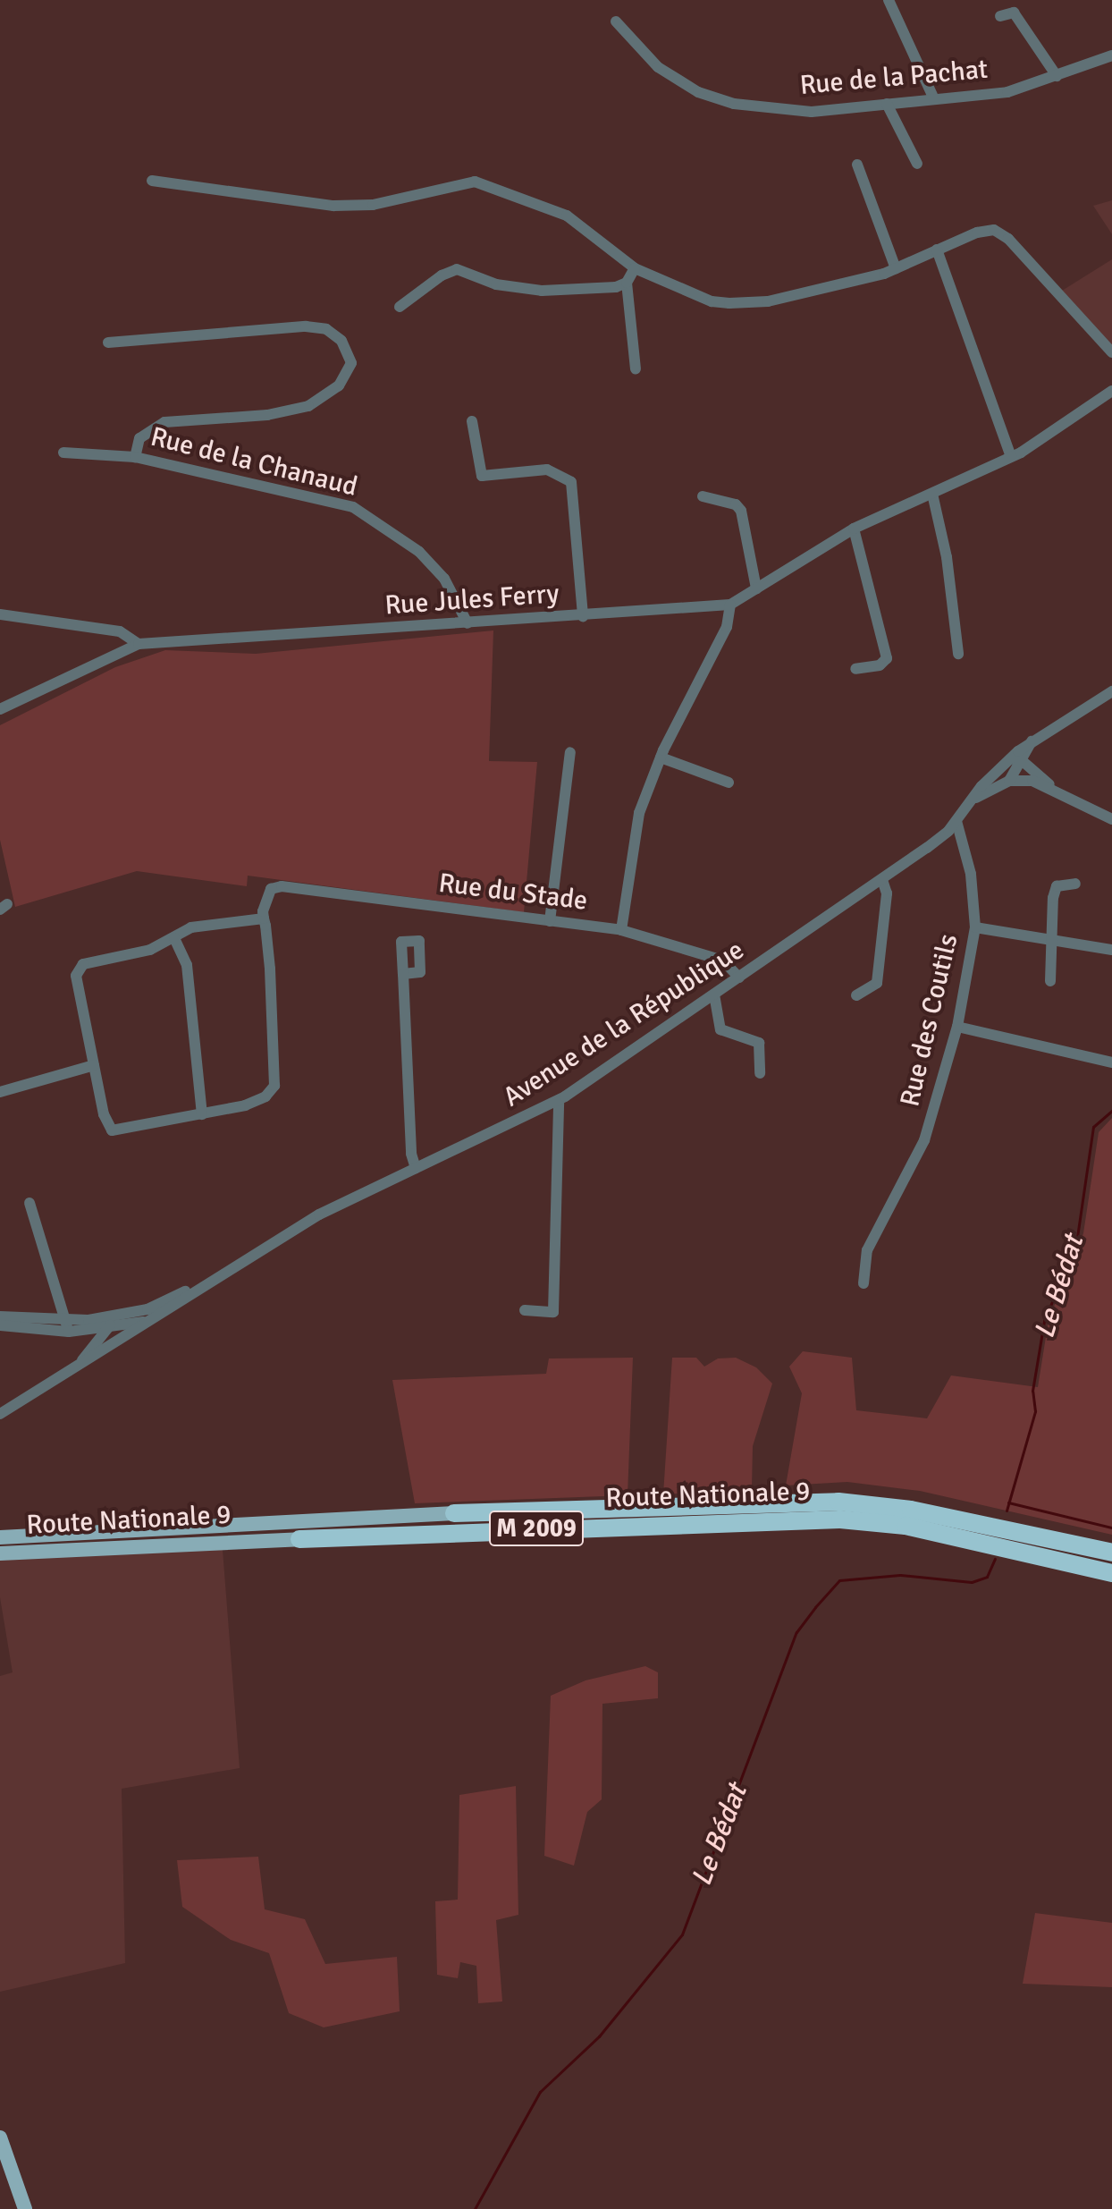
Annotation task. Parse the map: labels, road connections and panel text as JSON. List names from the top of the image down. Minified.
{"streets":{"highway":["Route Nationale 9","M 2009"],"street":["Rue de la Pachat","Rue de la Chanaud","Rue Jules Ferry","Rue du Stade","Rue des Coutils","Avenue de la République"]},"crossings":[["Rue de la Chanaud","Rue Jules Ferry"],["Rue du Stade","Avenue de la République"],["Rue des Coutils","Avenue de la République"],["Route Nationale 9","M 2009"]],"water":["Le Bédat"]}
